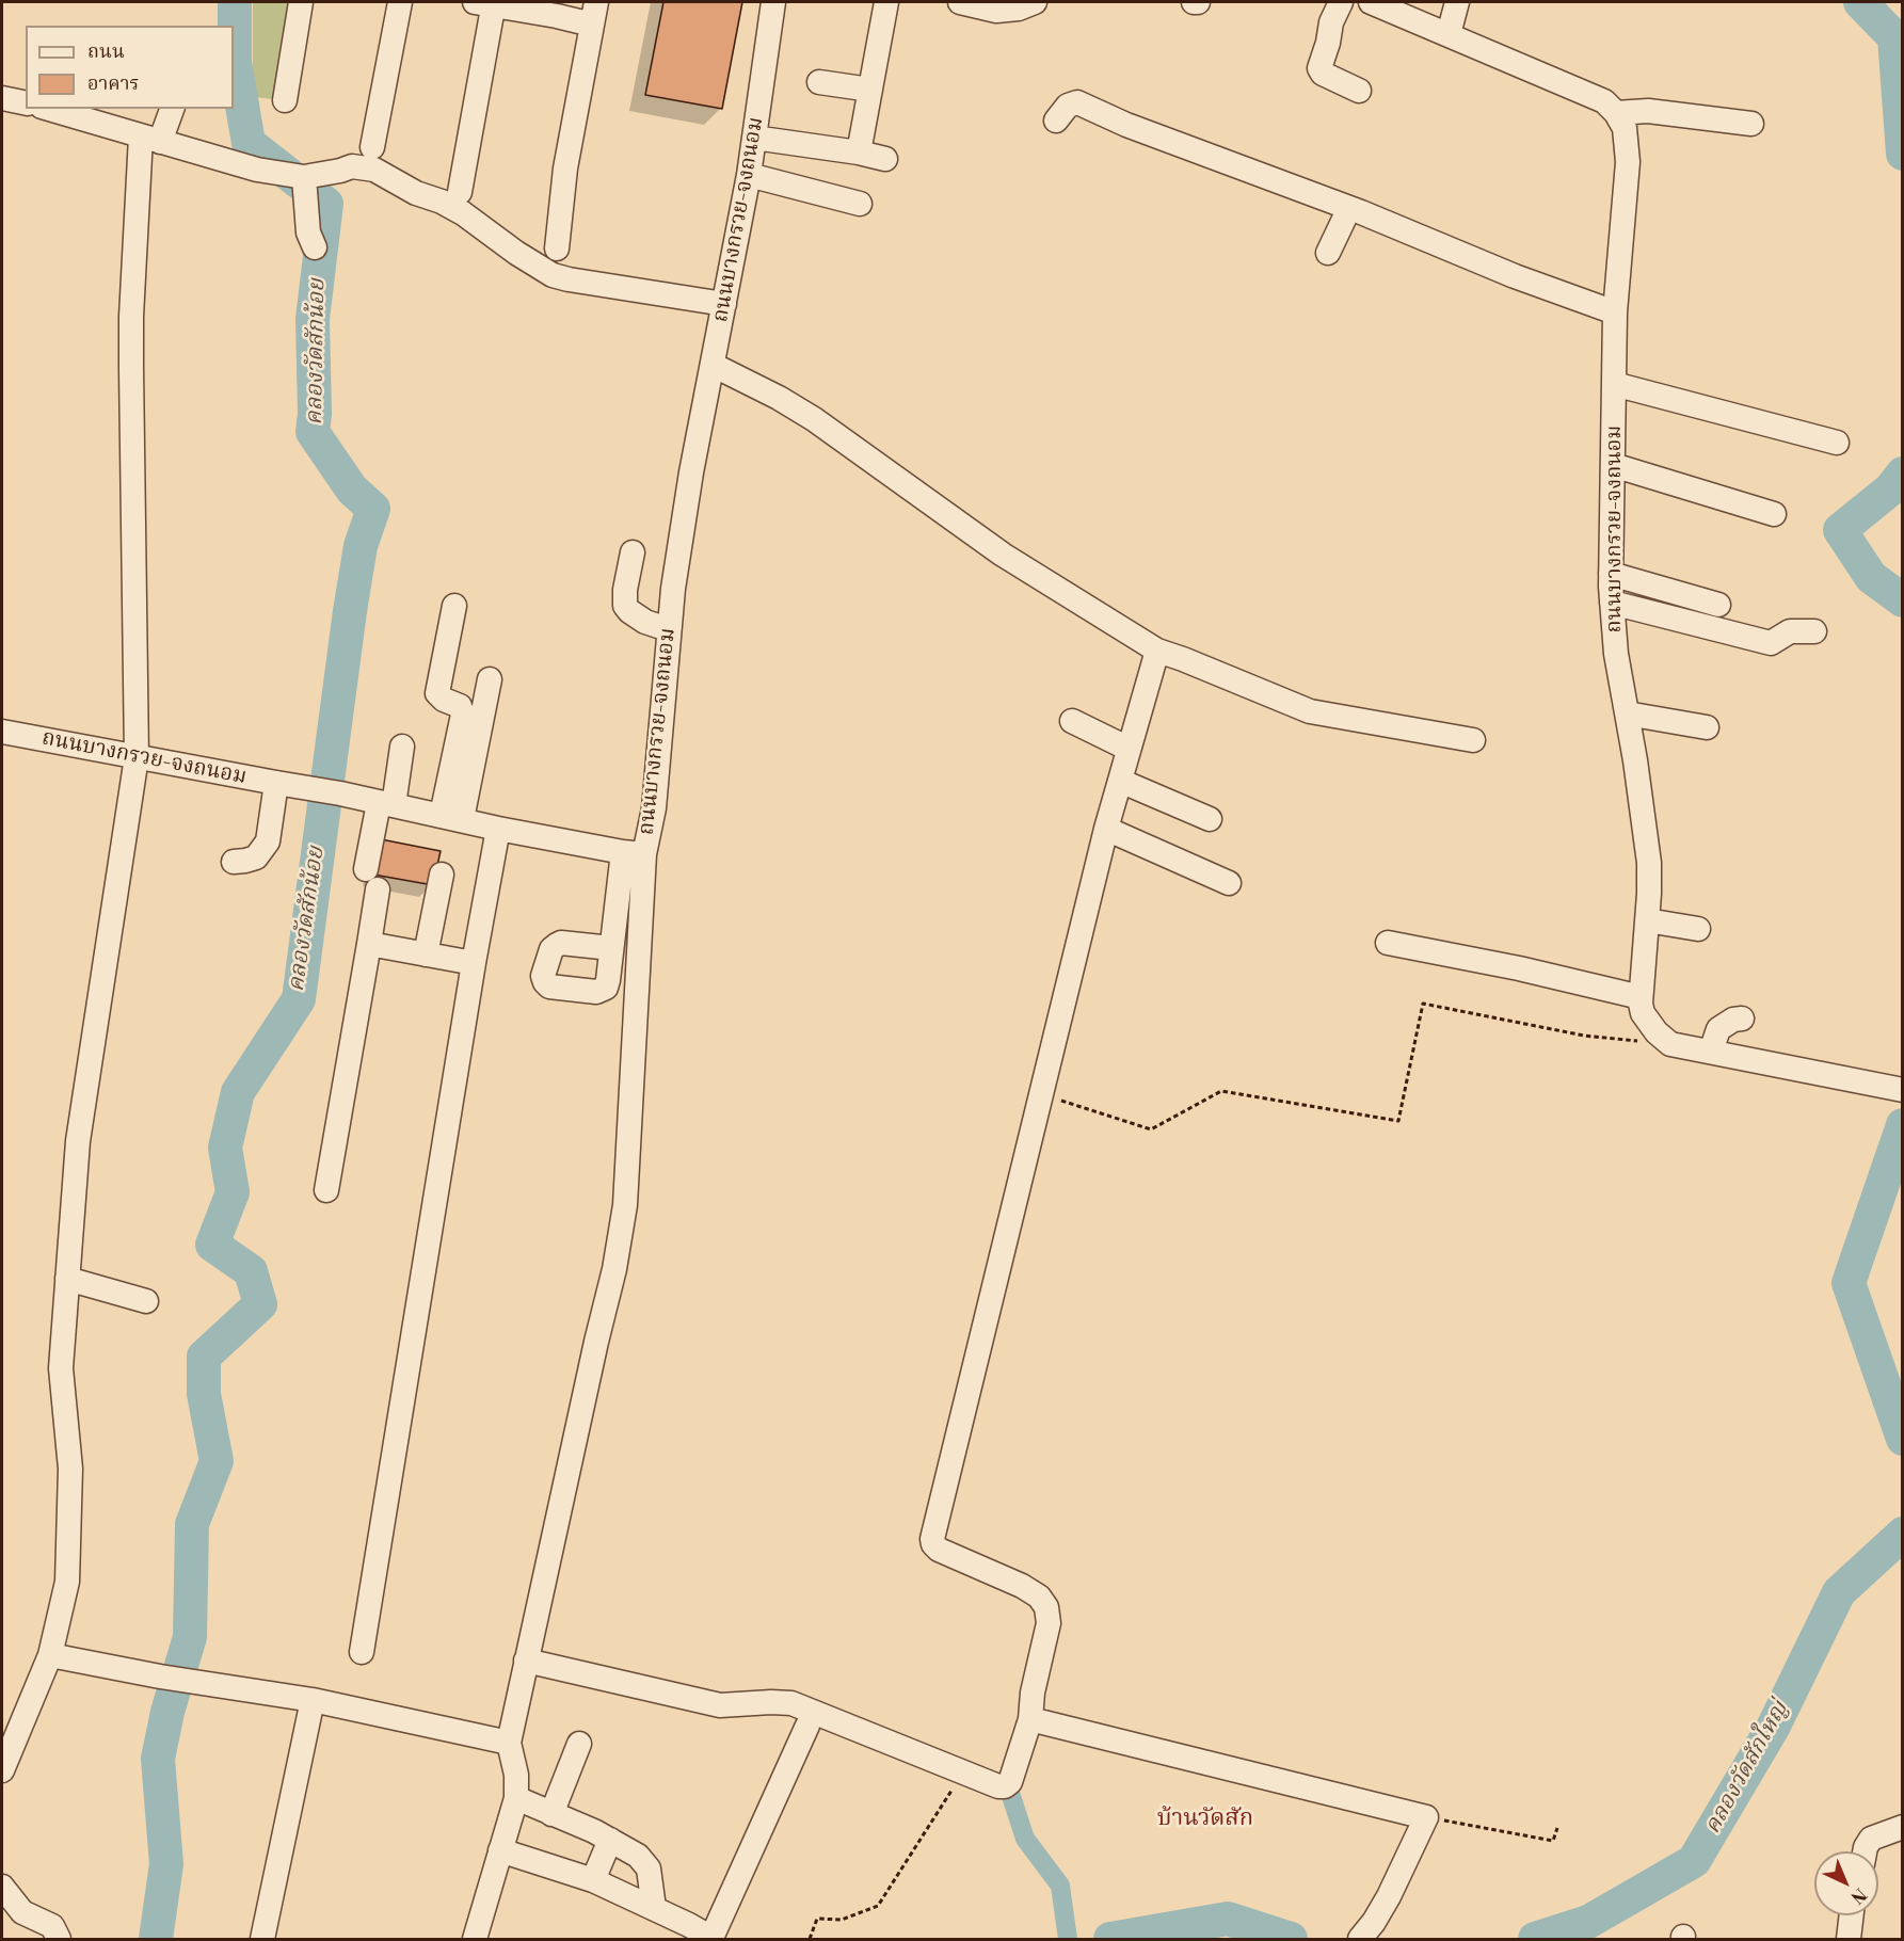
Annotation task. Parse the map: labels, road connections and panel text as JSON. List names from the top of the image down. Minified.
{"streets":{"street":["ถนนบางกรวย-จงถนอม"]},"districts":["บ้านวัดสัก"],"water":["คลองวัดสักน้อย","คลองวัดสักใหญ่"],"legend":["ถนน","อาคาร"],"north":"bottom right"}
